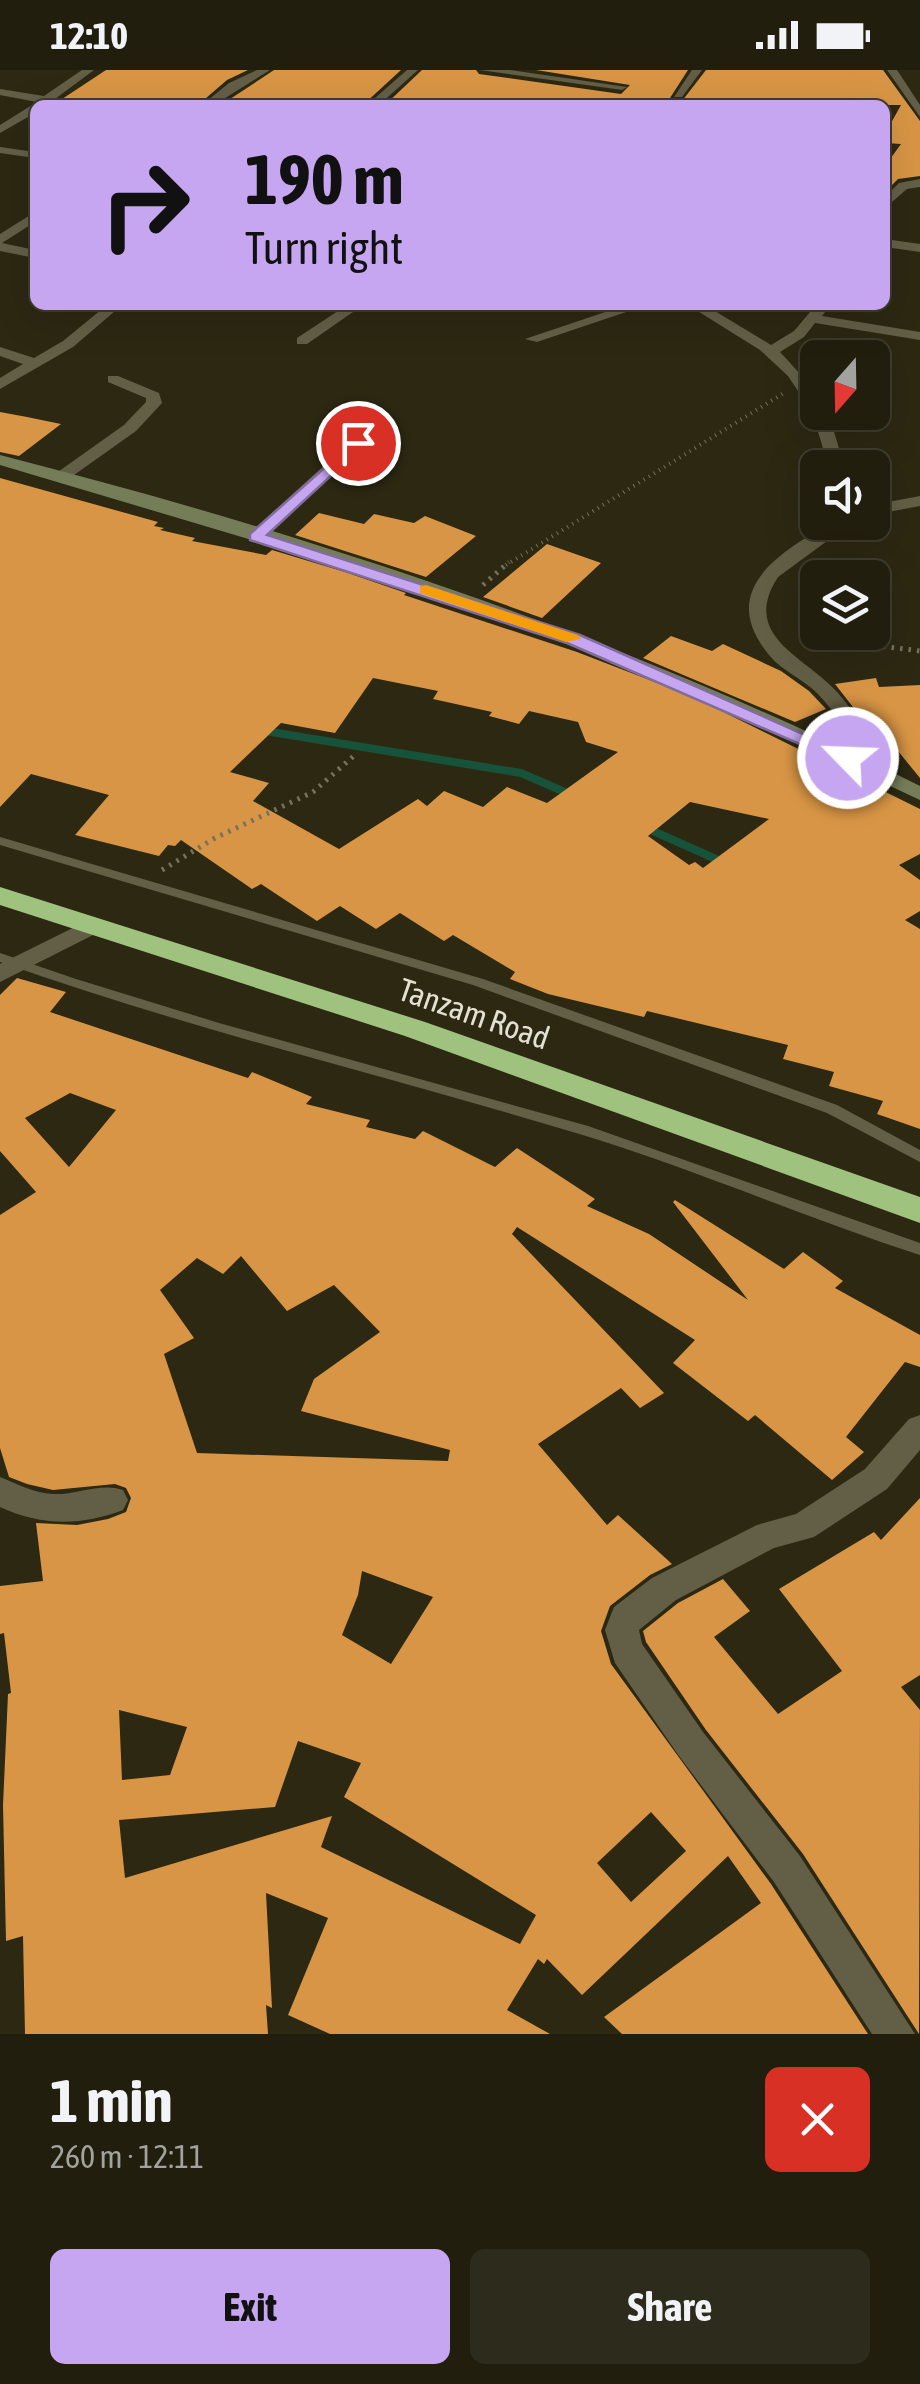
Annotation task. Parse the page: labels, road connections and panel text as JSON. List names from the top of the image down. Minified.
{"streets":{"highway":["Tanzam Road"]},"north":"bottom","page":{"status":"12:10","turn":["190 m","Turn right"],"heading":["1 min","260 m · 12:11"],"buttons":["Exit","Share"]}}
